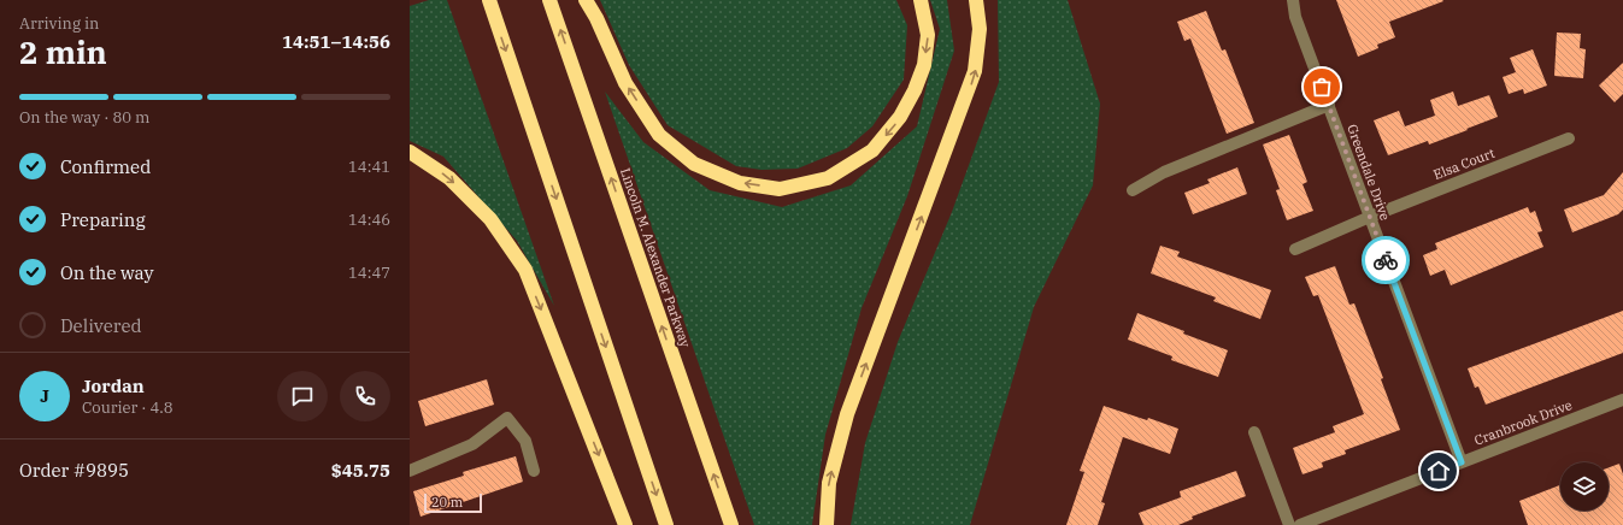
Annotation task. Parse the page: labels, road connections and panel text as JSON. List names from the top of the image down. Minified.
{"streets":{"highway":["Lincoln M. Alexander Parkway"],"street":["Elsa Court","Greendale Drive","Cranbrook Drive"]},"crossings":[["Elsa Court","Greendale Drive"],["Greendale Drive","Cranbrook Drive"]],"scale_bar":"20 m","page":{"heading":["2 min","Arriving in","14:51–14:56"],"panel":["Jordan","Courier · 4.8","Order #9895","$45.75"],"bar":"On the way · 80 m","list":[["Confirmed","14:41"],["Preparing","14:46"],["On the way","14:47"],"Delivered"],"round":"J","scale":"20 m"}}
